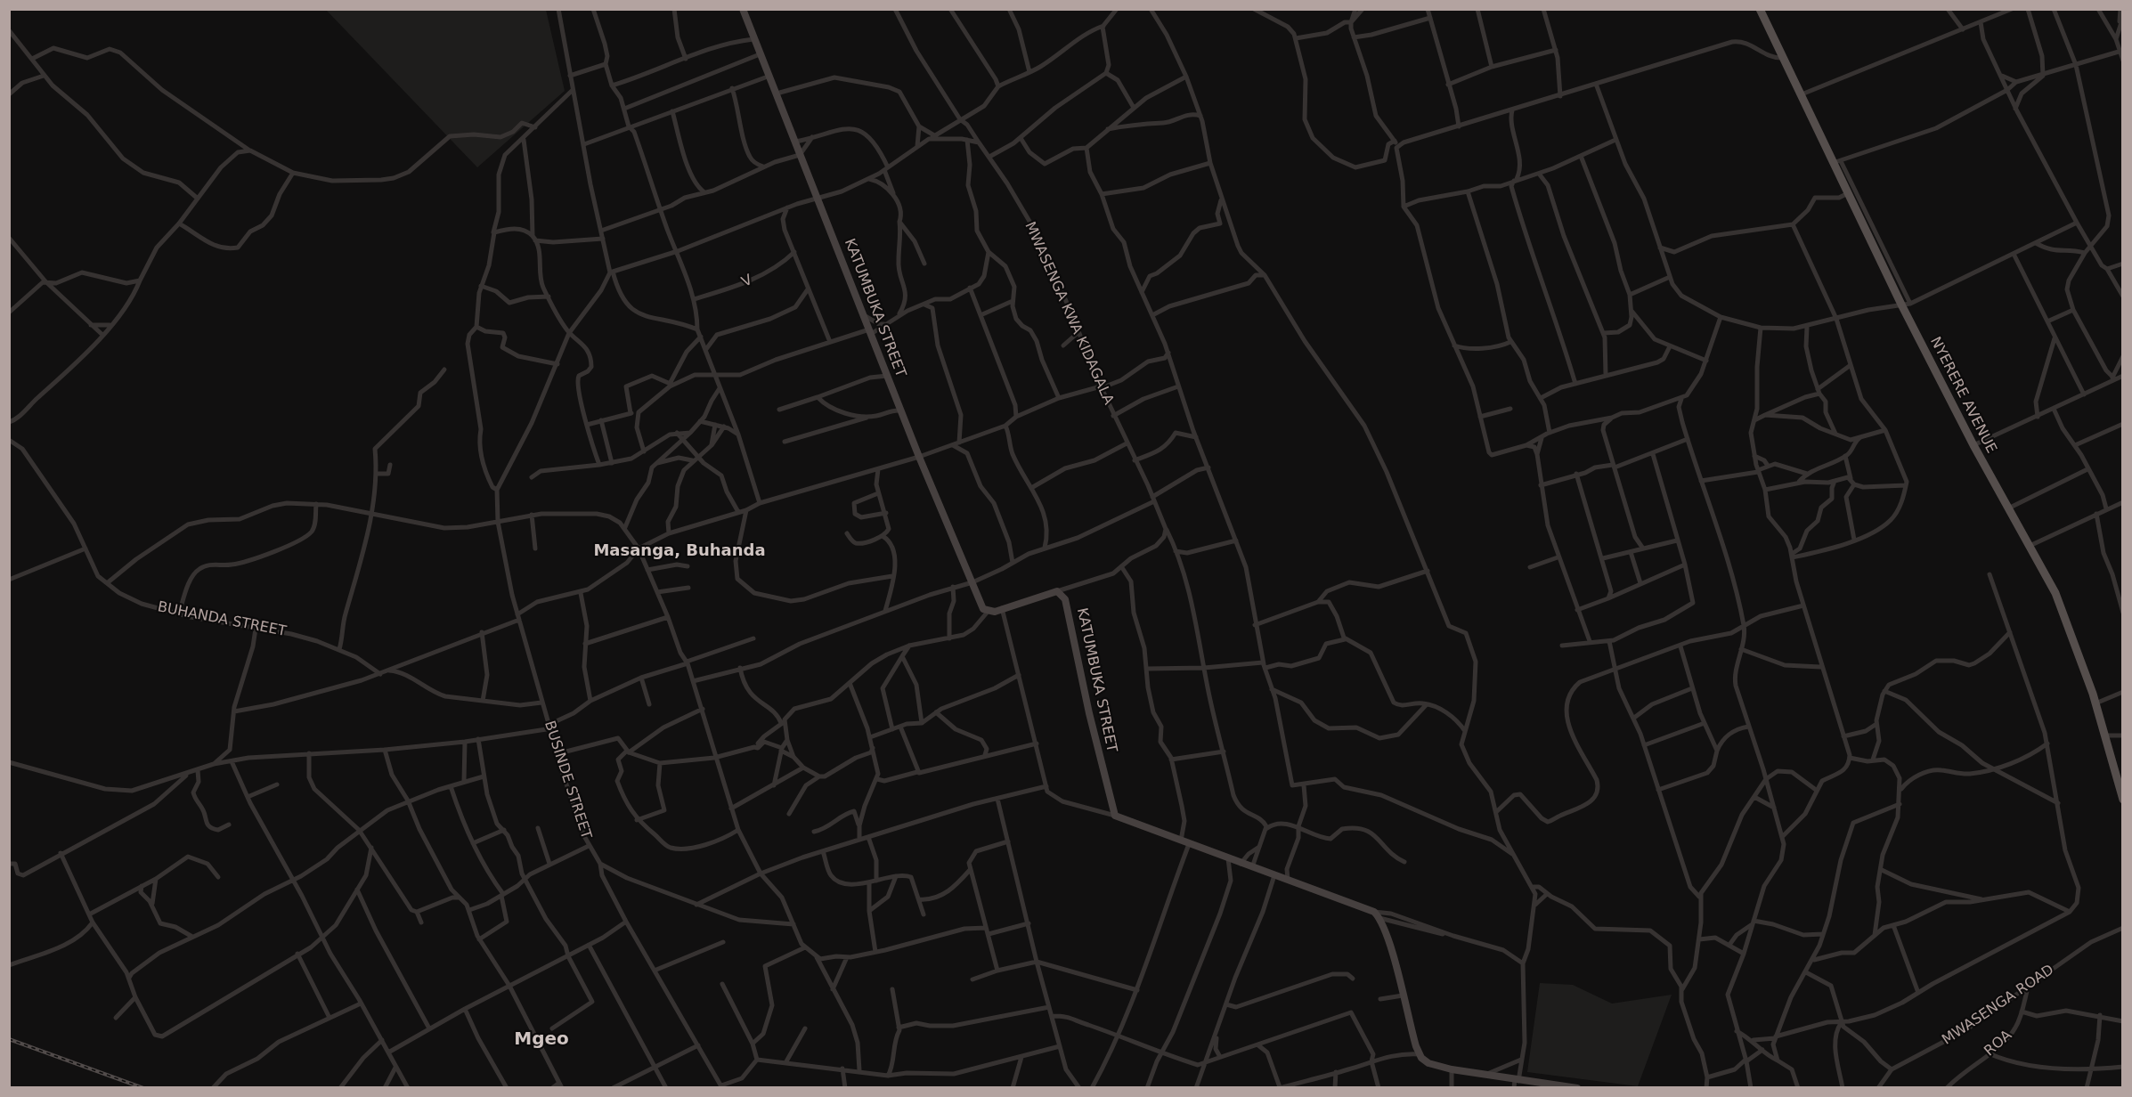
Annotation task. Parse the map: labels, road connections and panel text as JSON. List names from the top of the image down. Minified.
{"streets":{"main road":["KATUMBUKA STREET","NYERERE AVENUE"],"street":["V","MWASENGA KWA KIDAGALA","BUHANDA STREET","BUSINDE STREET","MWASENGA ROAD","ROA"]},"crossings":[["MWASENGA ROAD","ROA"]],"districts":["Masanga, Buhanda","Mgeo"]}
